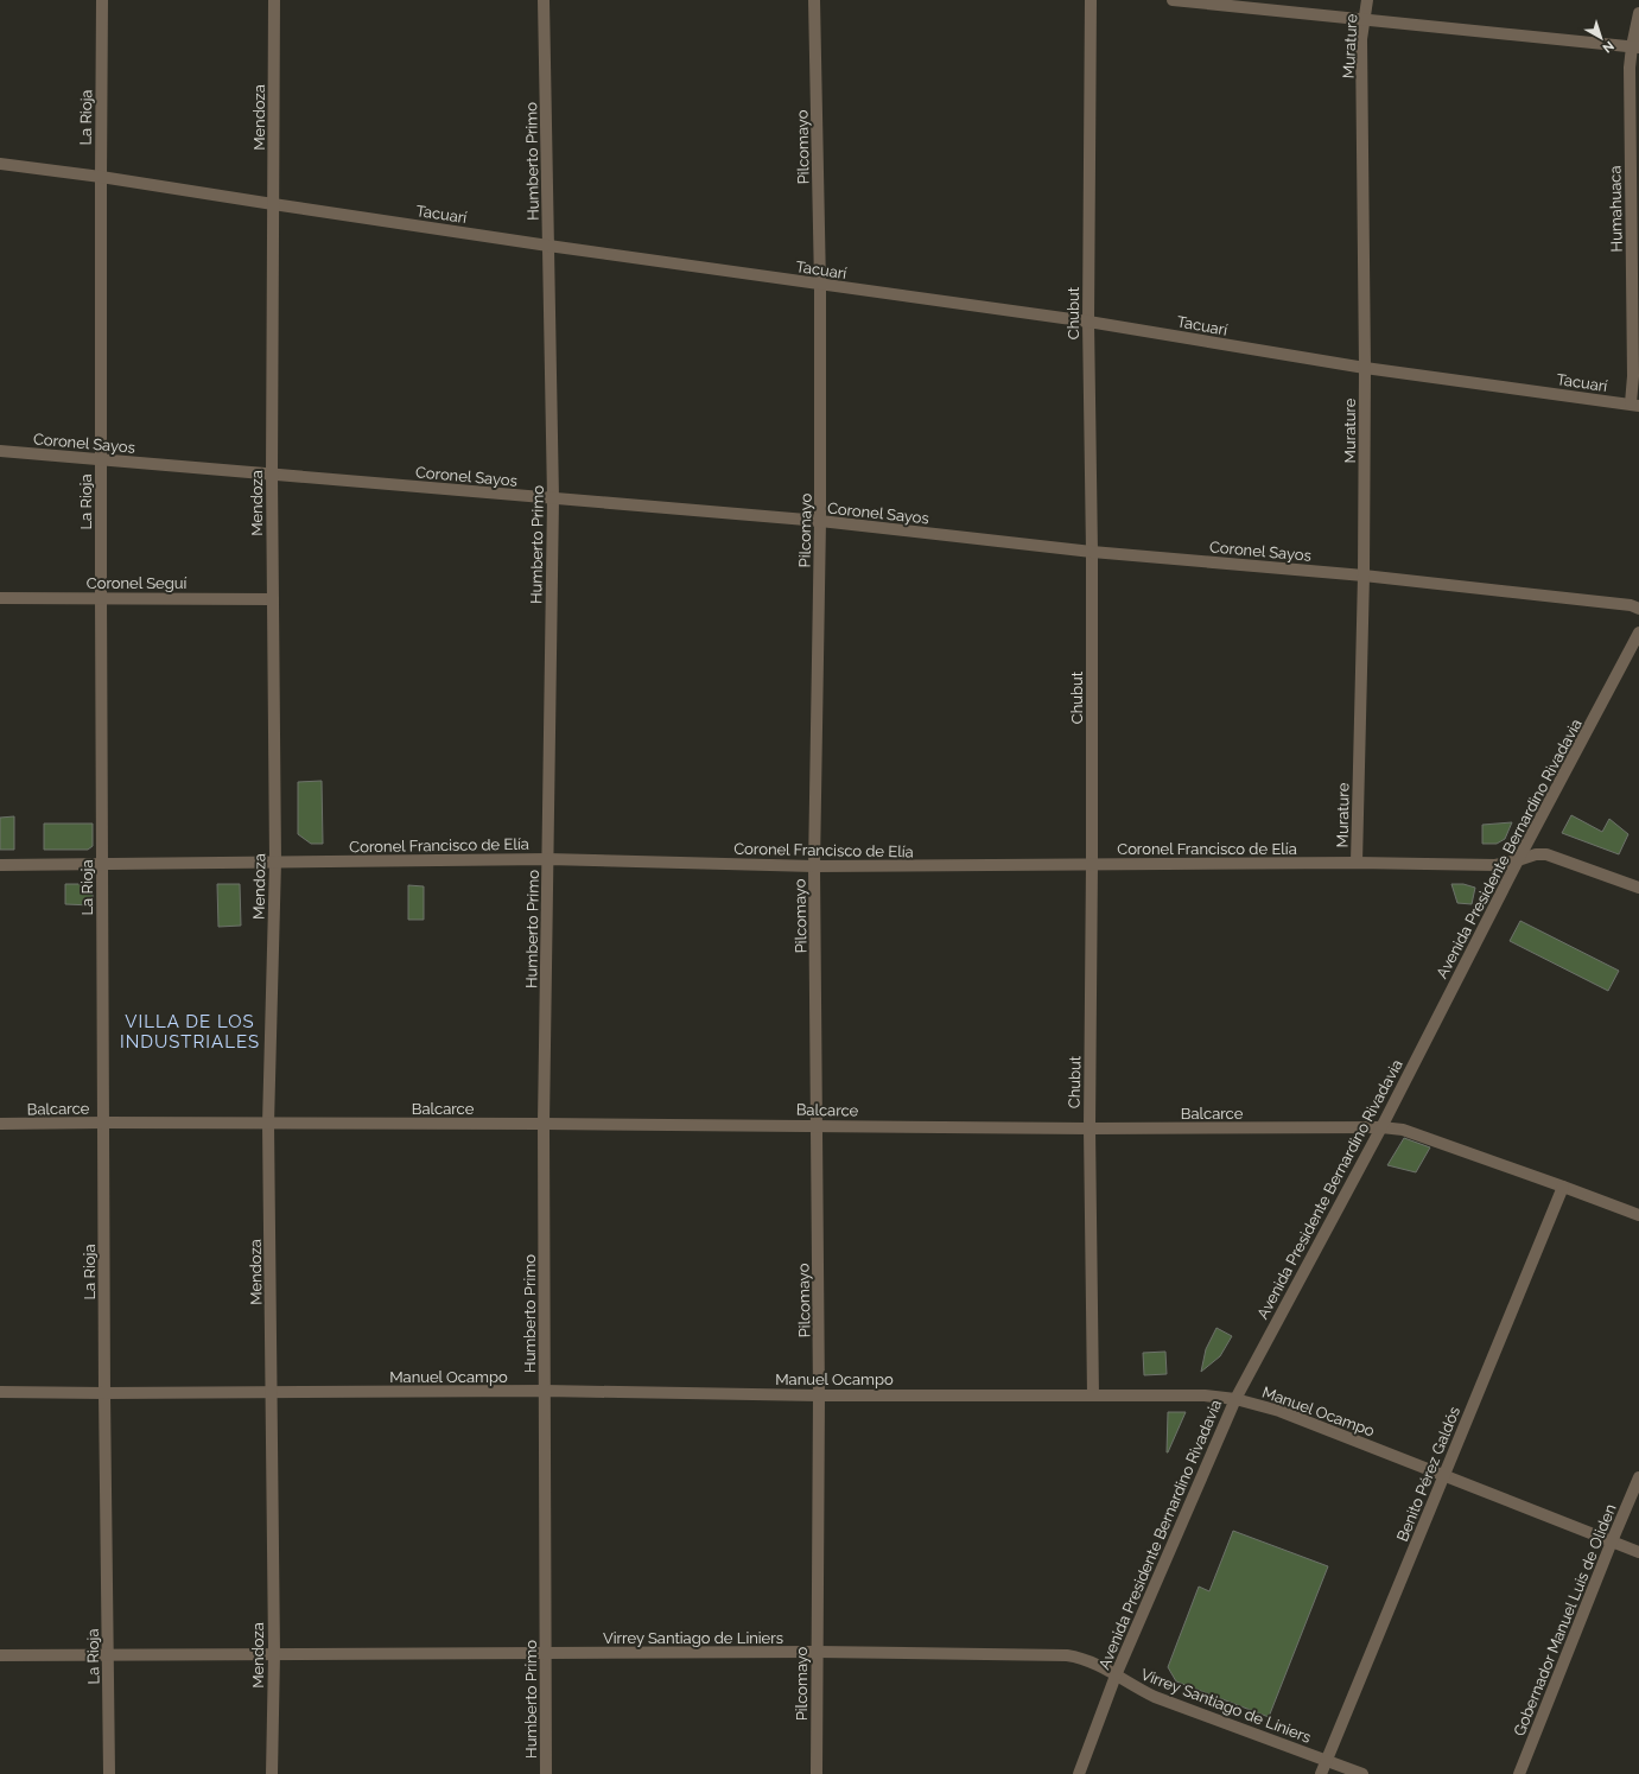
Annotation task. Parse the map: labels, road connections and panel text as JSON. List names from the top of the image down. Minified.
{"streets":{"street":["Murature","La Rioja","Mendoza","Pilcomayo","Humberto Primo","Humahuaca","Tacuarí","Chubut","Coronel Sayos","Coronel Seguí","Coronel Francisco de Elía","Avenida Presidente Bernardino Rivadavia","Balcarce","Manuel Ocampo","Benito Pérez Galdós","Gobernador Manuel Luis de Oliden","Virrey Santiago de Liniers"]},"crossings":[["Murature","Tacuarí"],["Murature","Coronel Sayos"],["Murature","Coronel Francisco de Elía"],["La Rioja","Tacuarí"],["La Rioja","Coronel Sayos"],["La Rioja","Coronel Seguí"],["La Rioja","Coronel Francisco de Elía"],["La Rioja","Balcarce"],["La Rioja","Manuel Ocampo"],["La Rioja","Virrey Santiago de Liniers"],["Mendoza","Tacuarí"],["Mendoza","Coronel Sayos"],["Mendoza","Coronel Seguí"],["Mendoza","Coronel Francisco de Elía"],["Mendoza","Balcarce"],["Mendoza","Manuel Ocampo"],["Mendoza","Virrey Santiago de Liniers"],["Pilcomayo","Tacuarí"],["Pilcomayo","Coronel Sayos"],["Pilcomayo","Coronel Francisco de Elía"],["Pilcomayo","Balcarce"],["Pilcomayo","Manuel Ocampo"],["Pilcomayo","Virrey Santiago de Liniers"],["Humberto Primo","Tacuarí"],["Humberto Primo","Coronel Sayos"],["Humberto Primo","Coronel Francisco de Elía"],["Humberto Primo","Balcarce"],["Humberto Primo","Manuel Ocampo"],["Humberto Primo","Virrey Santiago de Liniers"],["Humahuaca","Tacuarí"],["Tacuarí","Chubut"],["Chubut","Coronel Sayos"],["Chubut","Coronel Francisco de Elía"],["Chubut","Balcarce"],["Chubut","Manuel Ocampo"],["Coronel Francisco de Elía","Avenida Presidente Bernardino Rivadavia"],["Avenida Presidente Bernardino Rivadavia","Balcarce"],["Avenida Presidente Bernardino Rivadavia","Manuel Ocampo"],["Avenida Presidente Bernardino Rivadavia","Virrey Santiago de Liniers"],["Balcarce","Benito Pérez Galdós"],["Manuel Ocampo","Benito Pérez Galdós"],["Manuel Ocampo","Gobernador Manuel Luis de Oliden"],["Benito Pérez Galdós","Virrey Santiago de Liniers"]],"districts":["VILLA DE LOS INDUSTRIALES"],"north":"bottom right"}
